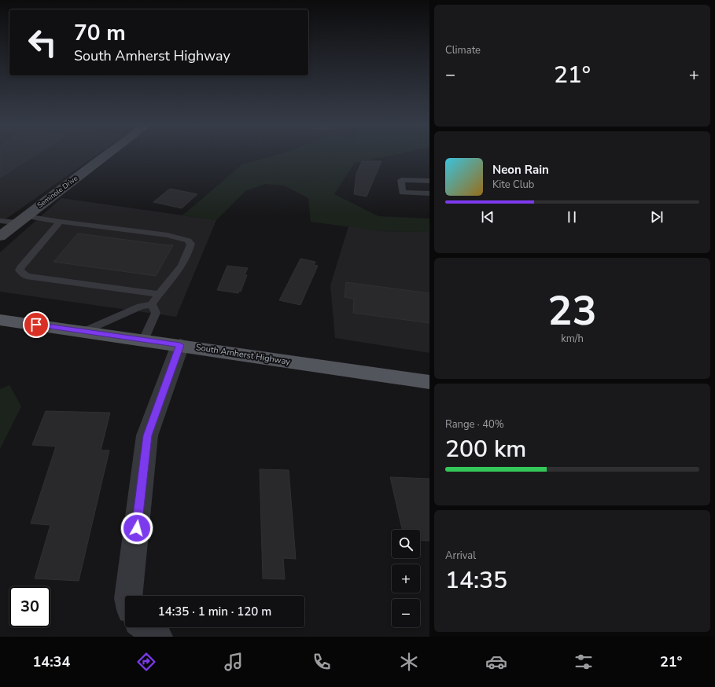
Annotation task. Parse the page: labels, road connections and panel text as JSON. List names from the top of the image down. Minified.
{"streets":{"main road":["South Amherst Highway"],"street":["Seminole Drive"]},"page":{"tile":["Climate",["23","km/h"],["Range · 40%","200 km"],["Arrival","14:35"]],"turn":["70 m","South Amherst Highway"],"heat":["−","21°","+"],"song":["Neon Rain","Kite Club"],"map_buttons":["+","−"],"limit":"30","trip":"14:35 · 1 min · 120 m","tabs":["14:34","21°"]}}
